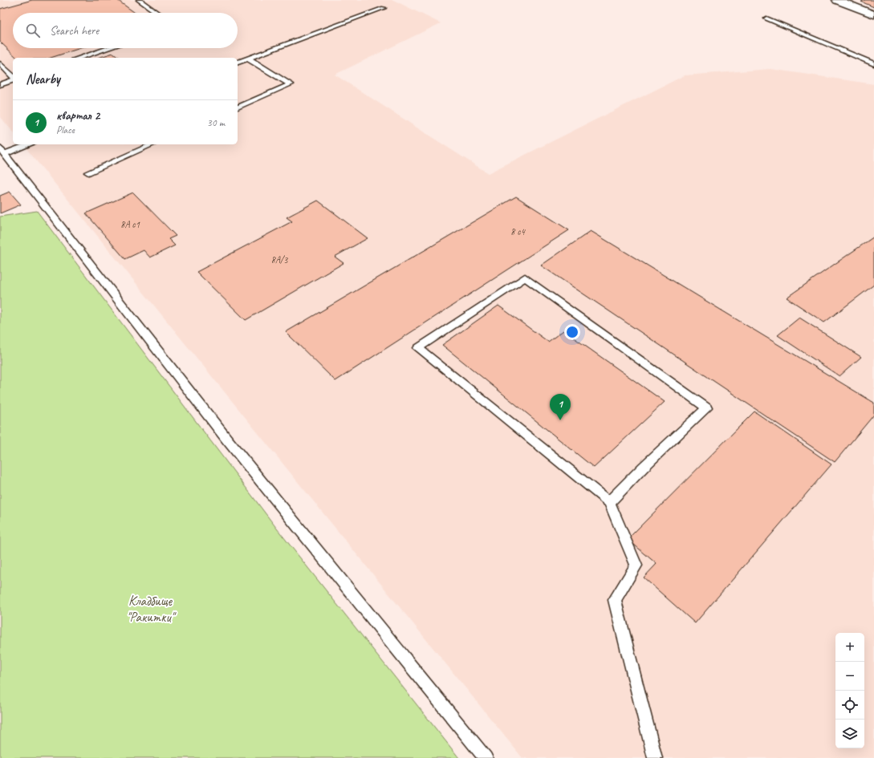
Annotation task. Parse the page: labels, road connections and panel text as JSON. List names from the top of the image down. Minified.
{"parks":["Кладбище \"Ракитки\""],"house_numbers":["8А с1","8 с4","8А/3"],"page":{"search":"Search here","heading":"Nearby","list":[{"mark":"1","name":"квартал 2","note":"Place","value":"30 m"}],"pins":"1","map_buttons":["+","−"]}}
